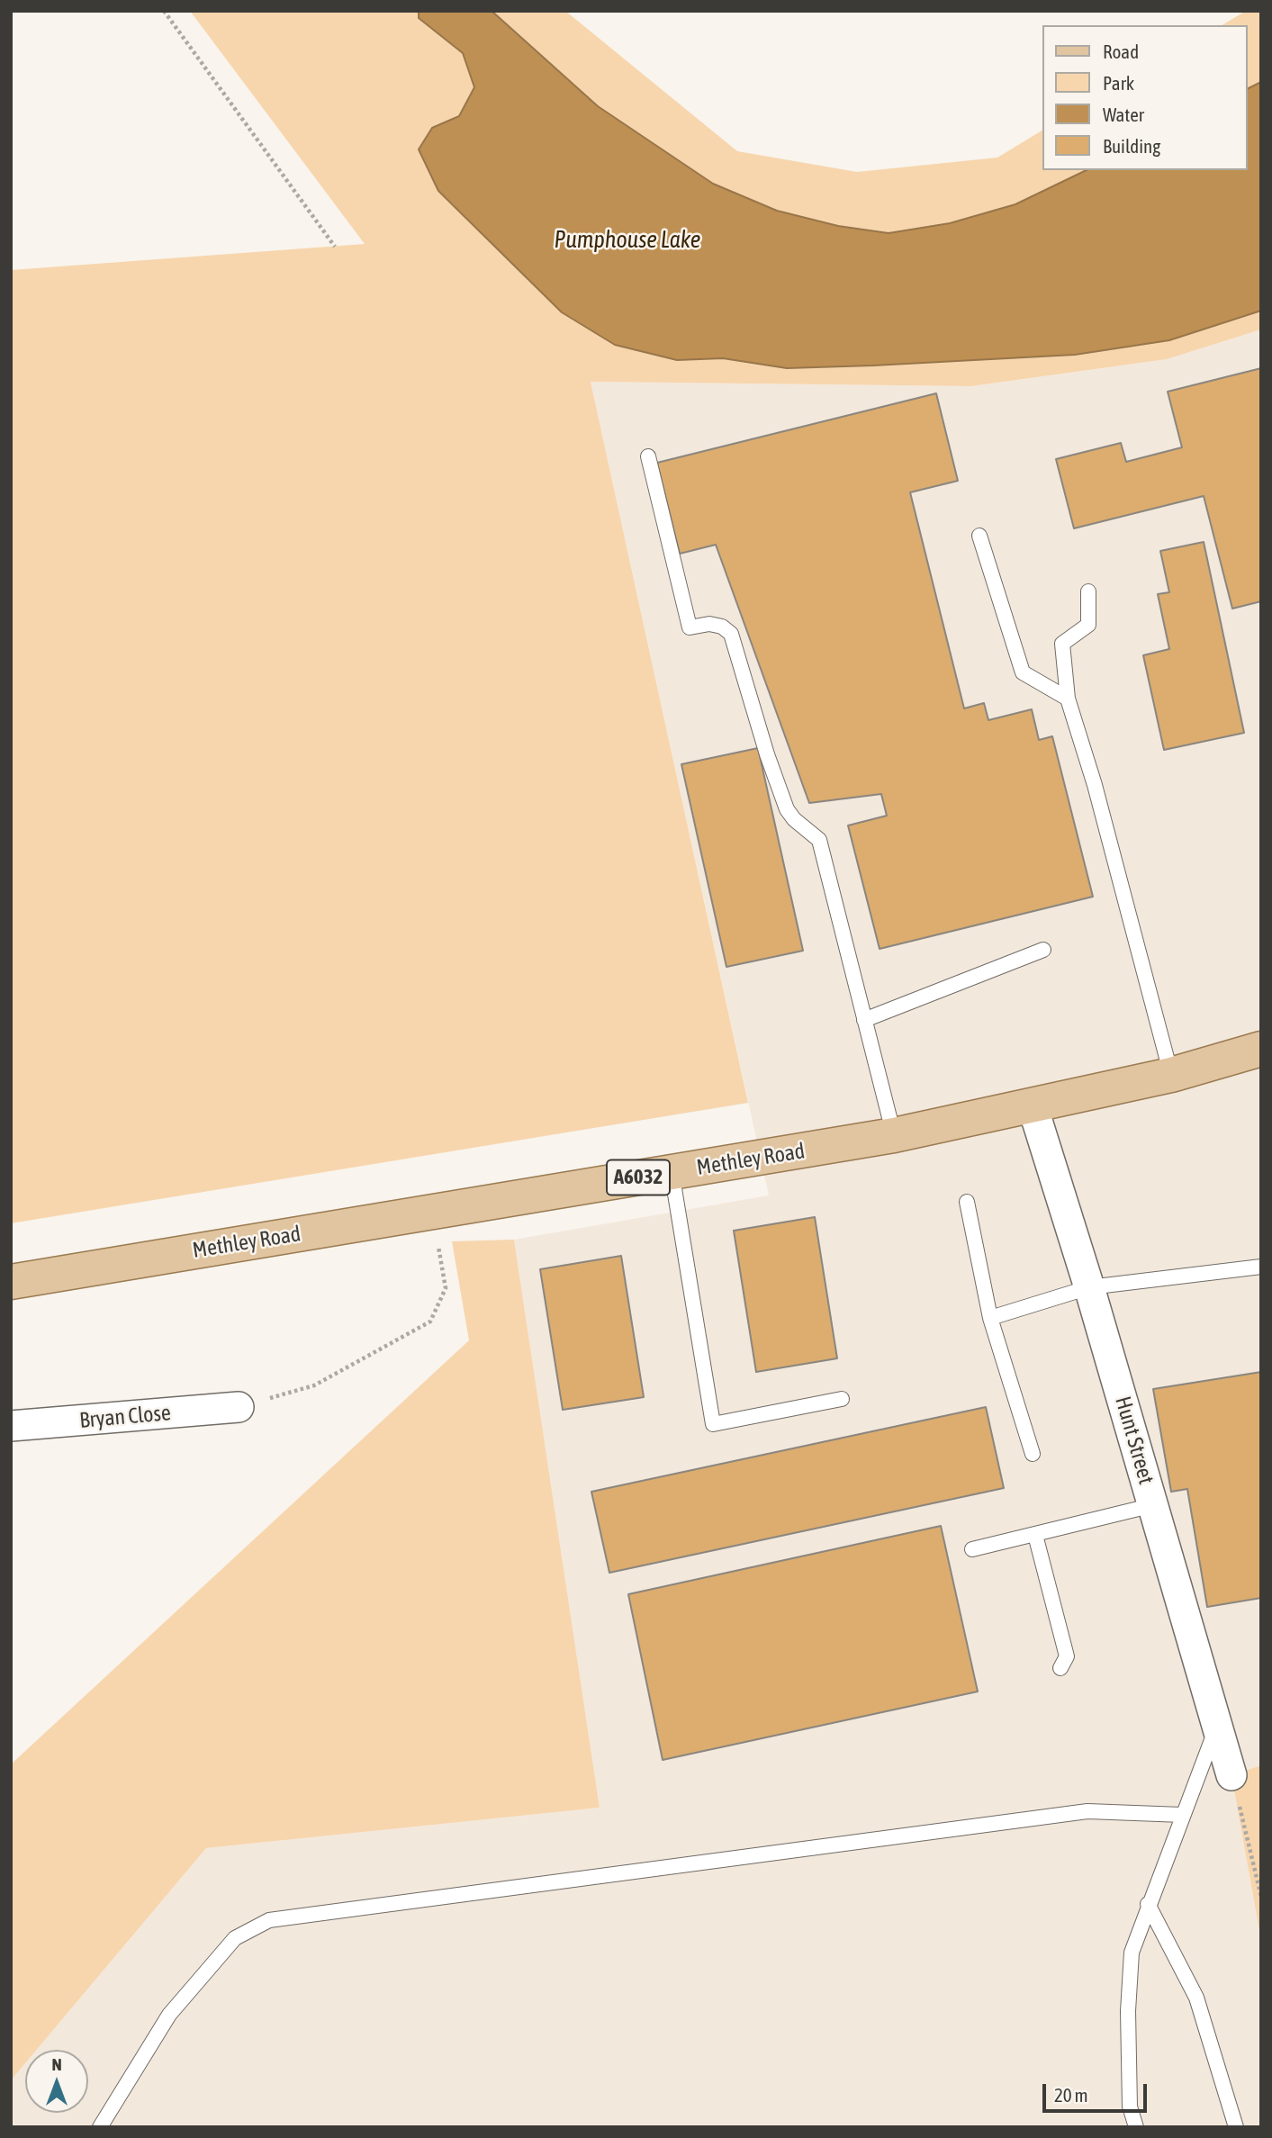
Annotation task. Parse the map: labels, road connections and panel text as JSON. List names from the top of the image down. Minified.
{"streets":{"main road":["Methley Road","A6032"],"street":["Bryan Close","Hunt Street"]},"crossings":[["Methley Road","Hunt Street"]],"water":["Pumphouse Lake"],"legend":["Road","Park","Water","Building"],"scale_bar":"20 m","north":"top"}
